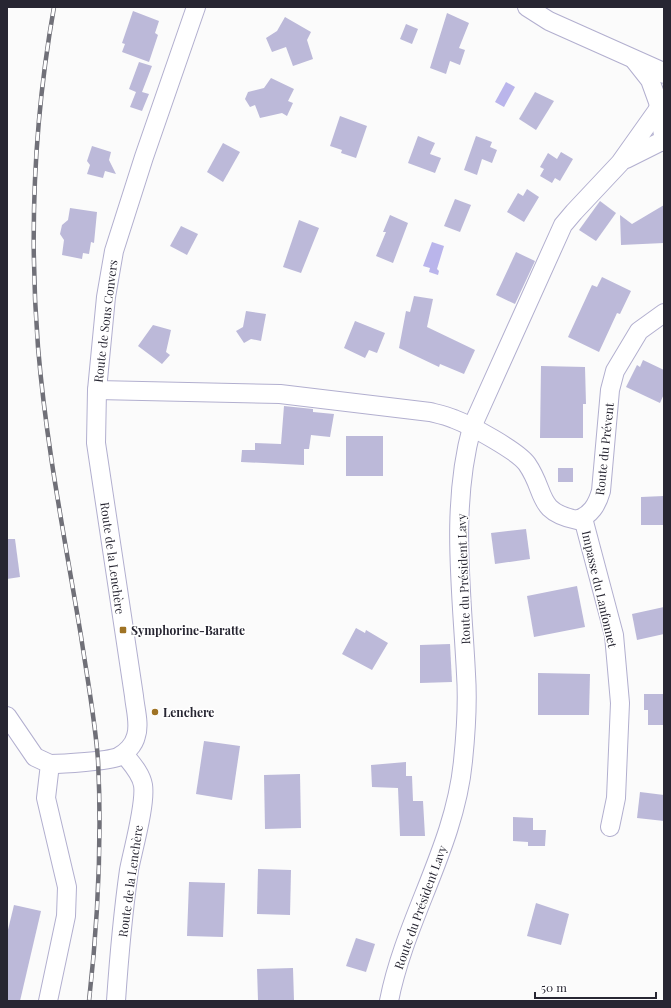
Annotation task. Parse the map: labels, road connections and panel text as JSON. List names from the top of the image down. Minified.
{"streets":{"street":["Route de Sous Convers","Route du Prévent","Route de la Lenchère","Route du Président Lavy","Impasse du Lanfonnet"]},"crossings":[["Route de Sous Convers","Route de la Lenchère"],["Route de Sous Convers","Route du Président Lavy"],["Route du Prévent","Impasse du Lanfonnet"]],"places":{"transit":["Symphorine-Baratte"],"other":["Lenchere"]},"scale_bar":"50 m"}
